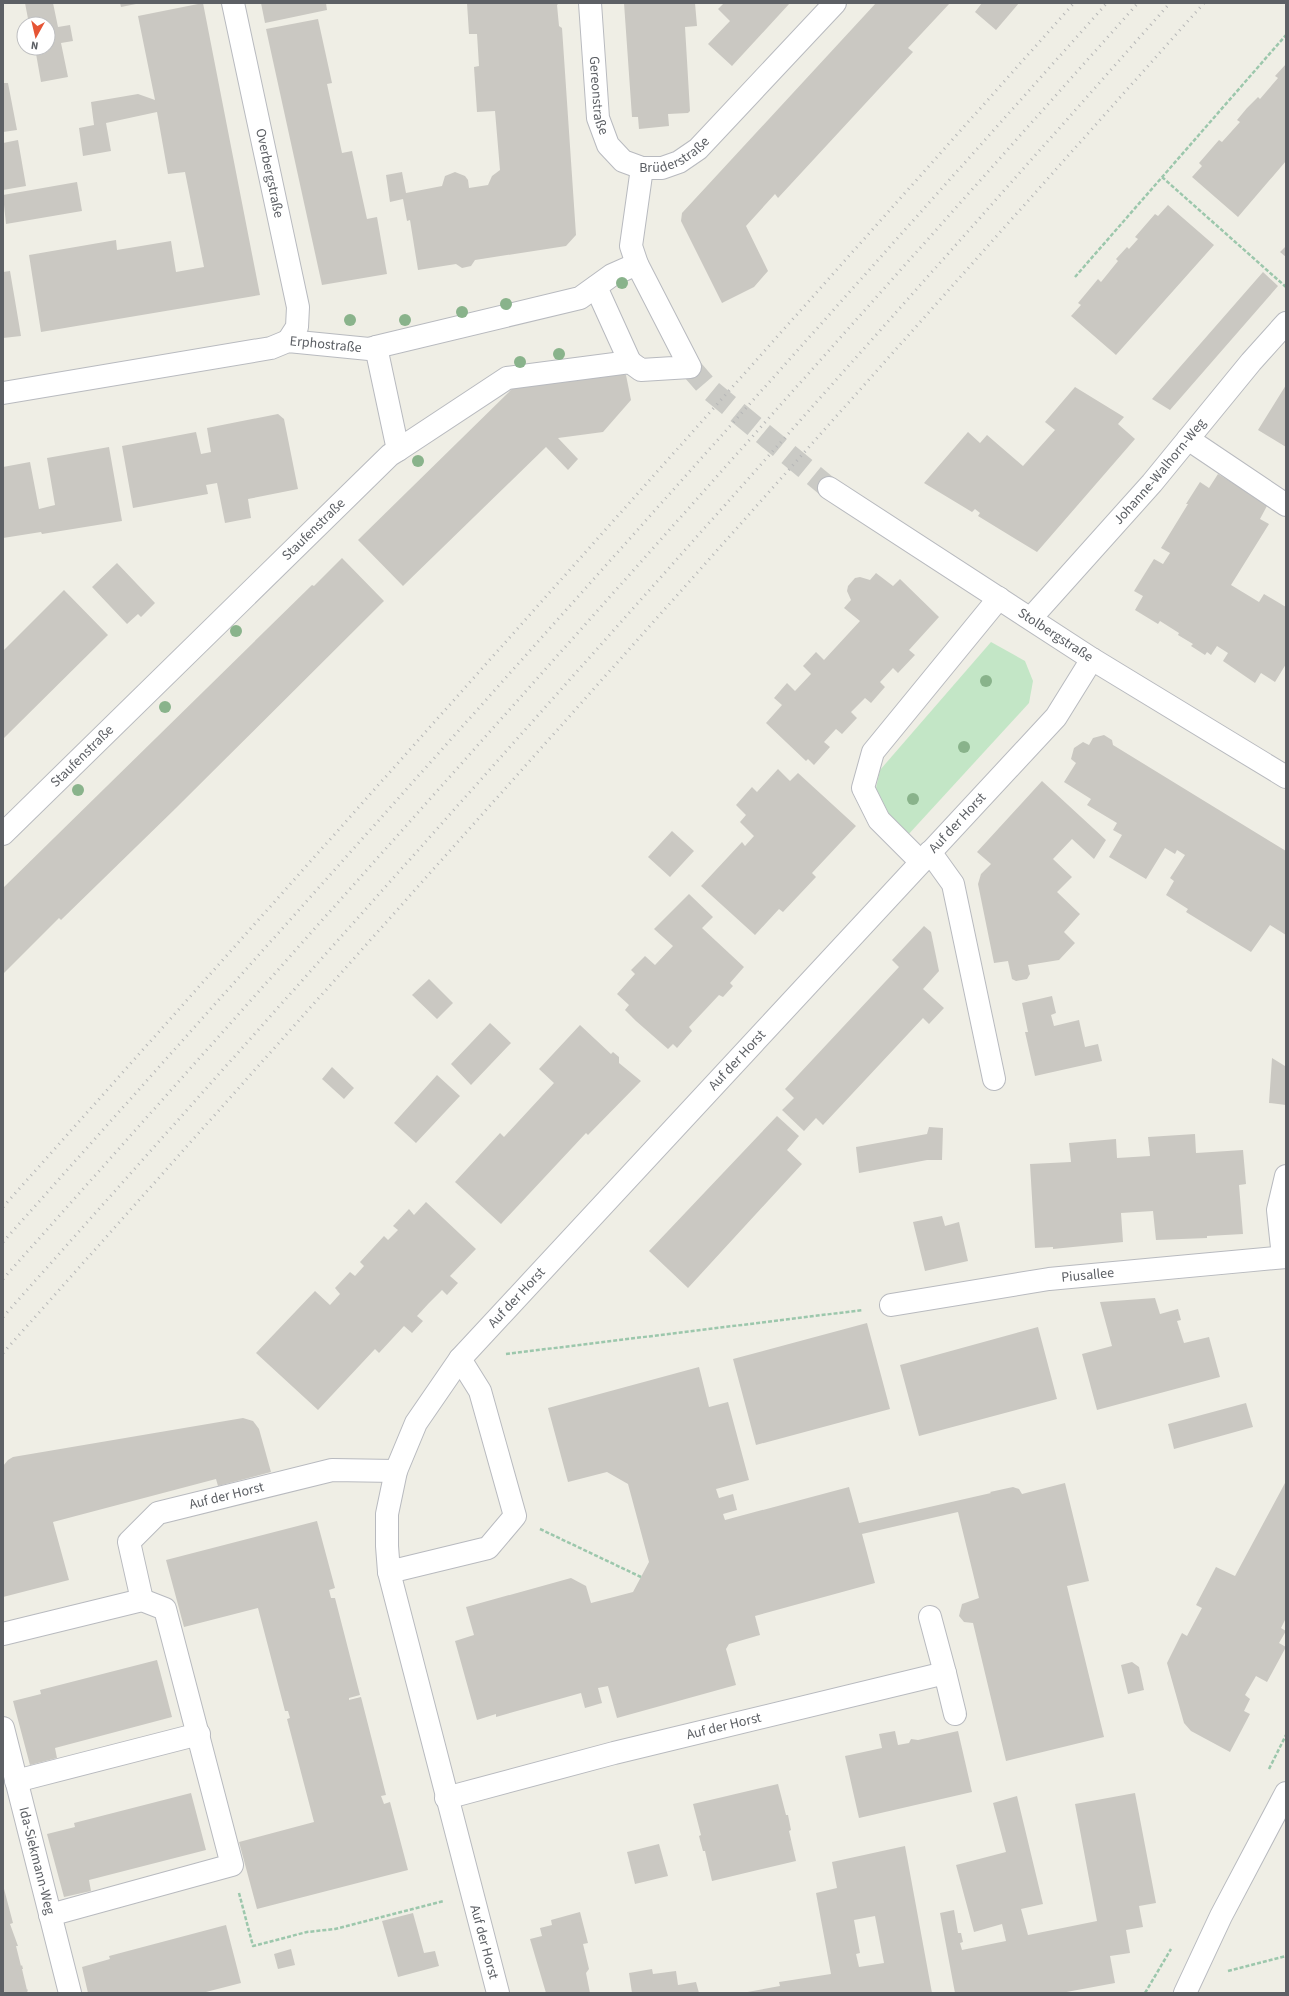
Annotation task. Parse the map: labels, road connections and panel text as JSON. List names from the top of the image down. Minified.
{"streets":{"street":["Gereonstraße","Brüderstraße","Overbergstraße","Erphostraße","Johanne-Walhorn-Weg","Staufenstraße","Stolbergstraße","Auf der Horst","Piusallee","Ida-Siekmann-Weg"]},"crossings":[["Gereonstraße","Brüderstraße"],["Brüderstraße","Erphostraße"],["Brüderstraße","Staufenstraße"],["Overbergstraße","Erphostraße"],["Johanne-Walhorn-Weg","Stolbergstraße"],["Stolbergstraße","Auf der Horst"]],"north":"bottom"}
